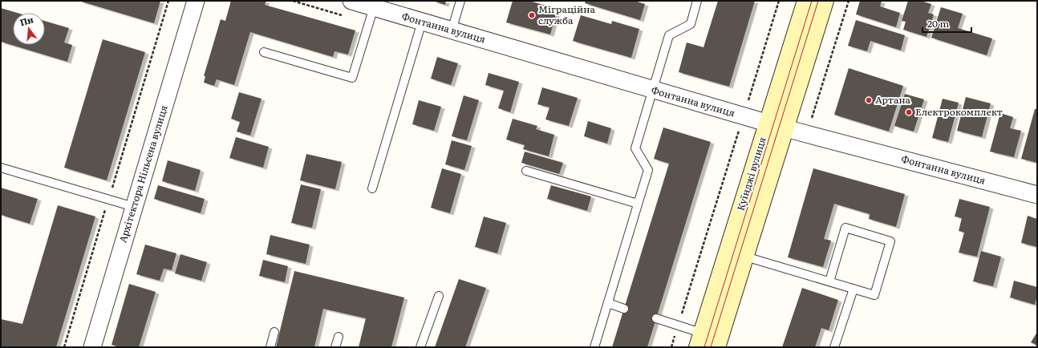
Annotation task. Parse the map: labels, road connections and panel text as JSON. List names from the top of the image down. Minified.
{"streets":{"main road":["Куїнджі вулиця"],"street":["Фонтанна вулиця","Архітектора Нільсена вулиця"]},"crossings":[["Фонтанна вулиця","Куїнджі вулиця"]],"places":["Міграційна служба","Артана","Електрокомплект"],"scale_bar":"20 m","north":"top"}
